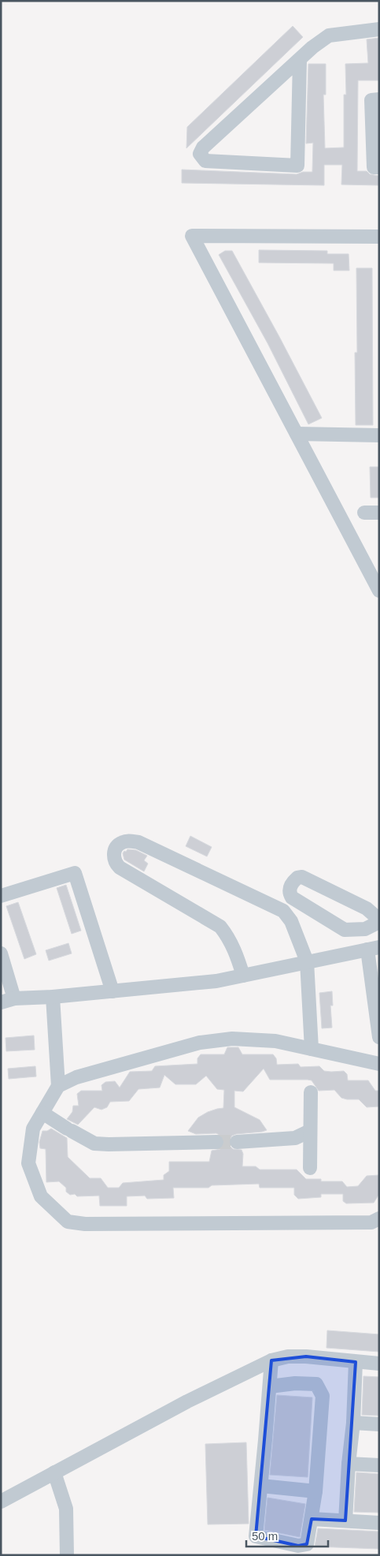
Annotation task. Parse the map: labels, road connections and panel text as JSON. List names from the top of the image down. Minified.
{"scale_bar":"50 m"}
